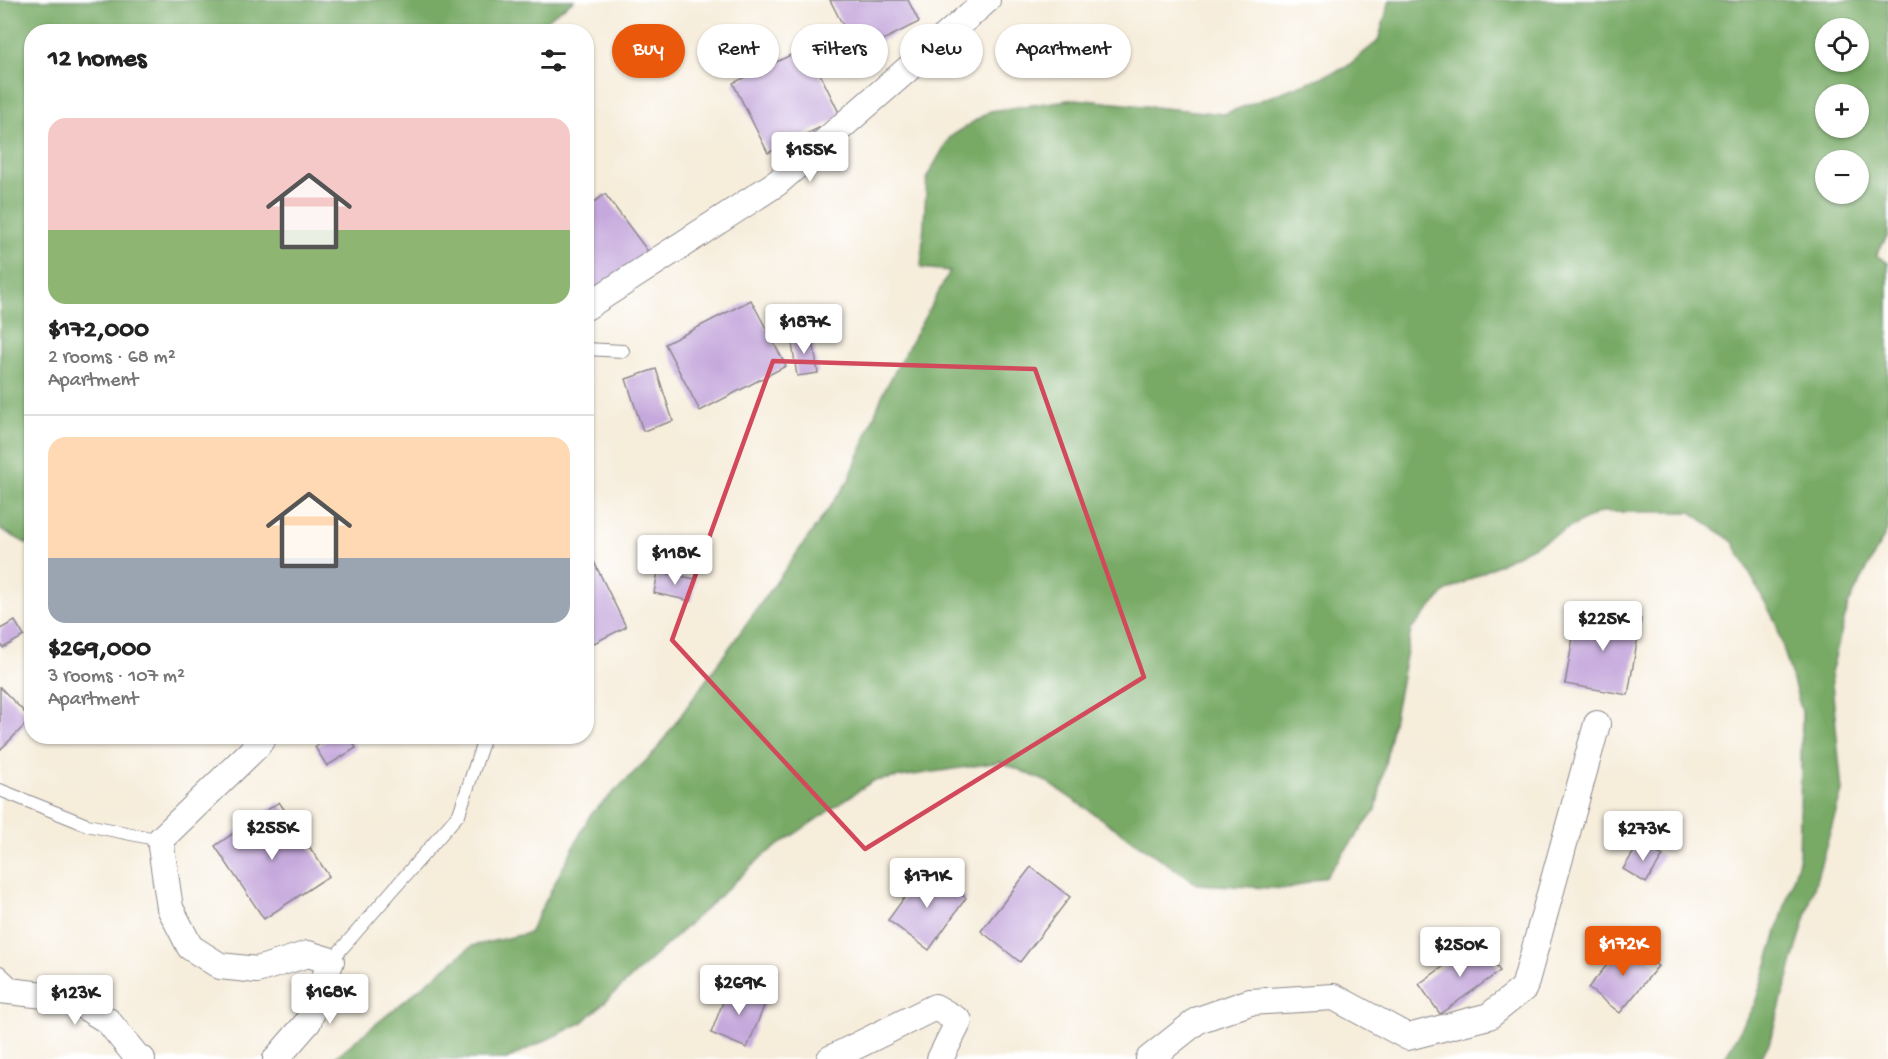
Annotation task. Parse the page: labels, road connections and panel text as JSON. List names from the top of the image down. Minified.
{"page":{"map_buttons":["+","−"],"chip":["Buy","Rent","Filters","New","Apartment"],"heading":"12 homes","list":[{"name":"$172,000","note":"2 rooms · 68 m² · Apartment"},{"name":"$269,000","note":"3 rooms · 107 m² · Apartment"}],"price":["$155K","$187K","$118K","$225K","$255K","$273K","$171K","$172K","$250K","$269K","$168K","$123K"]}}
